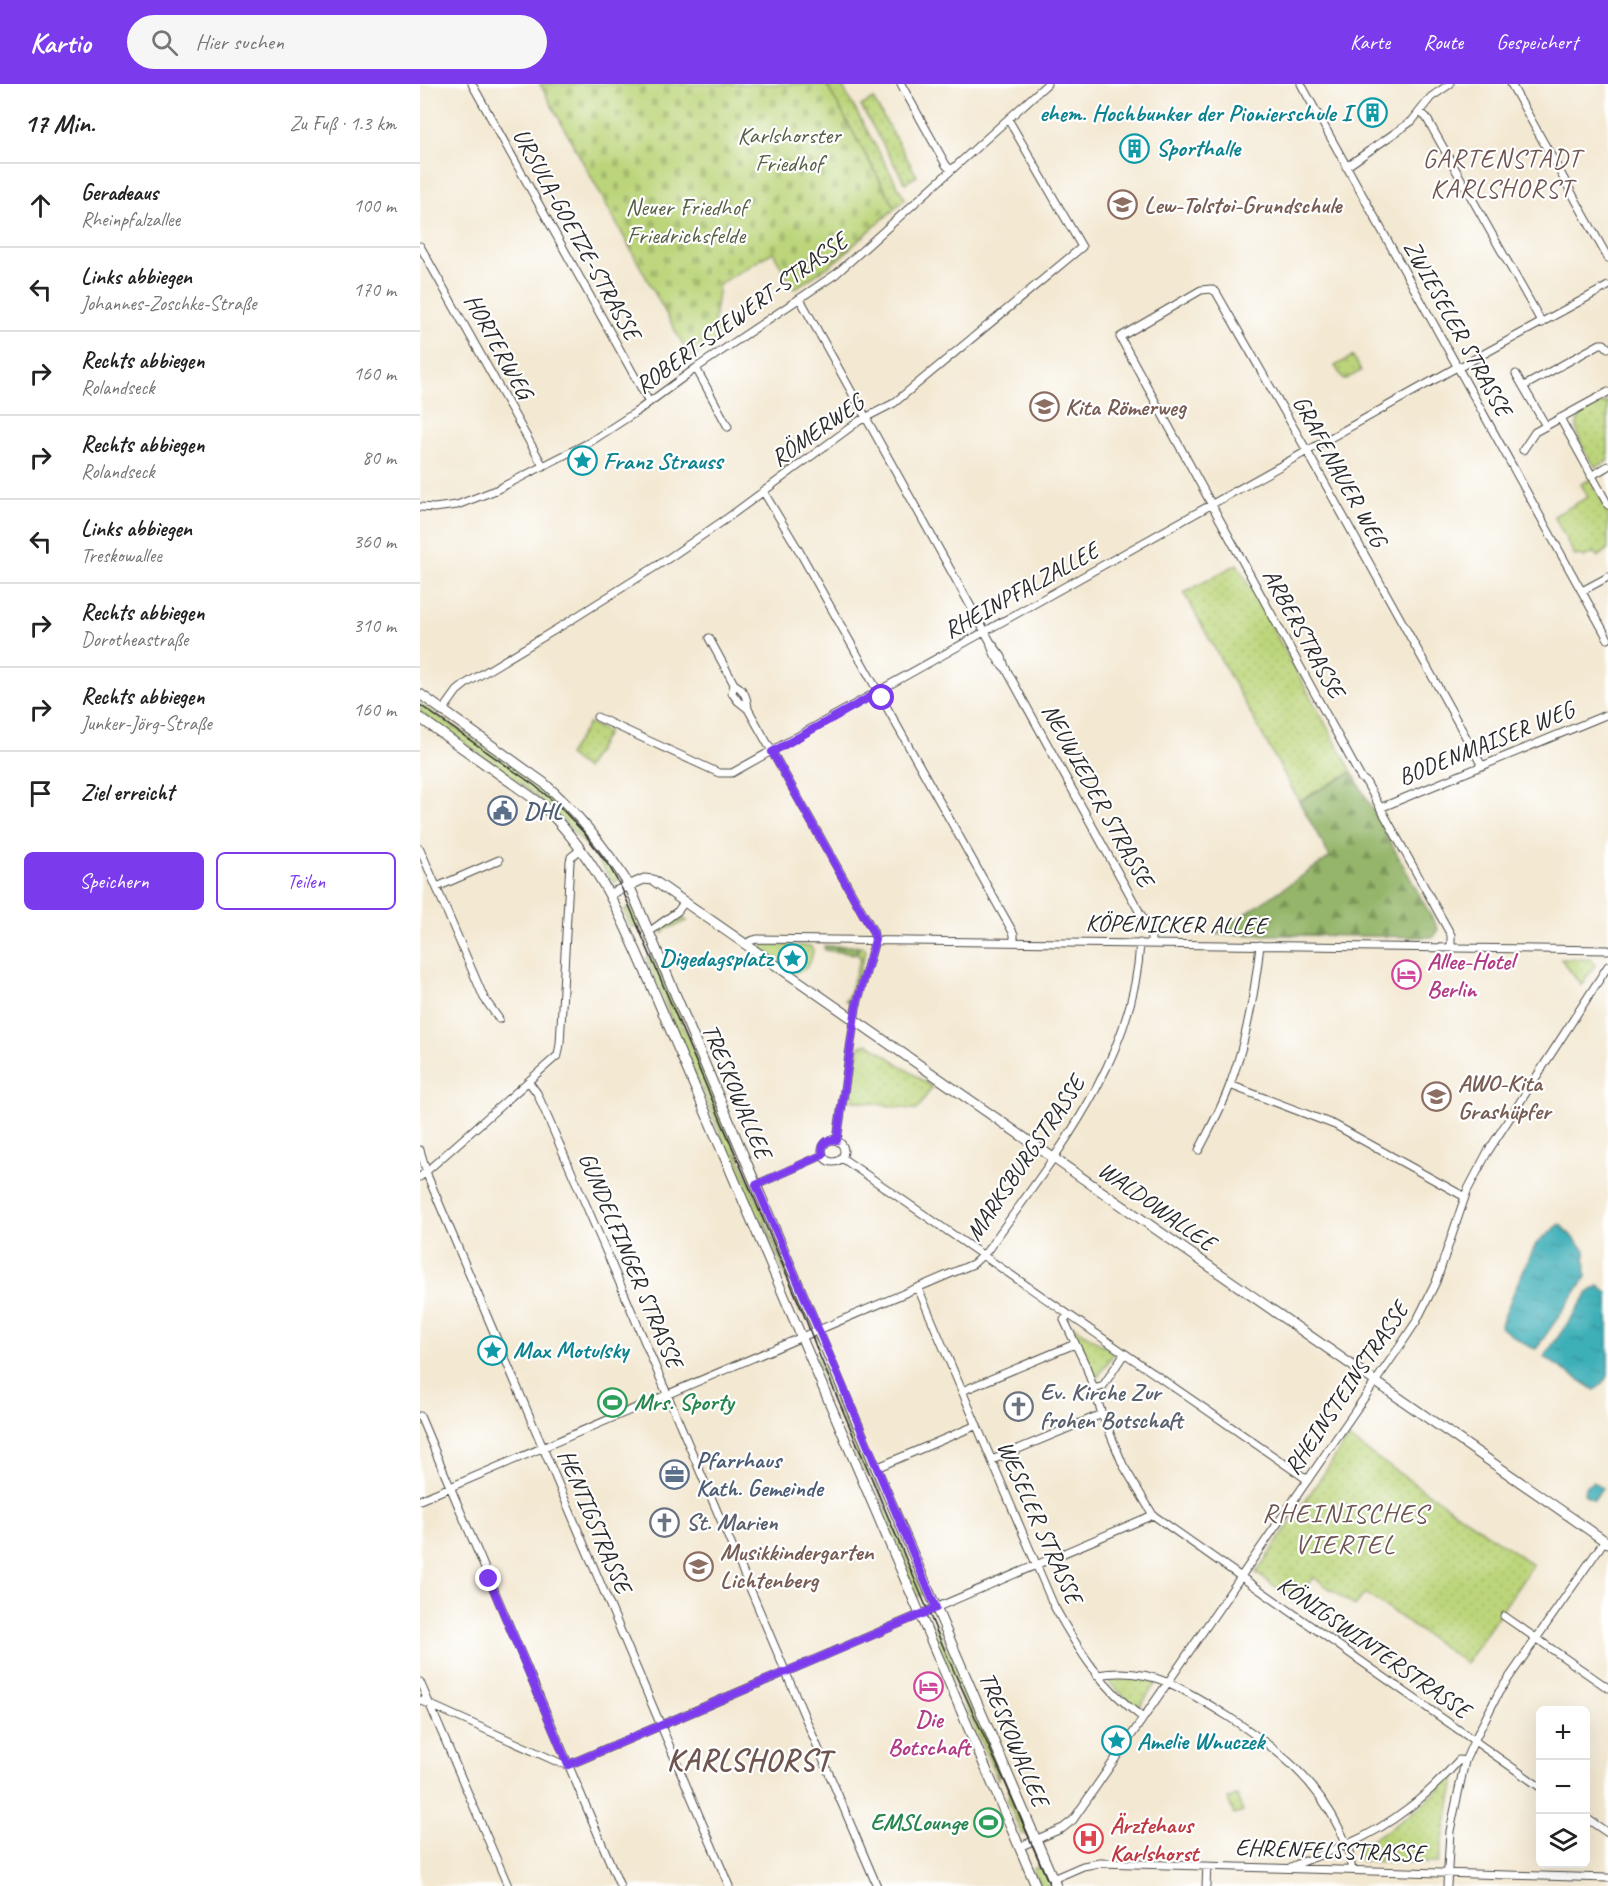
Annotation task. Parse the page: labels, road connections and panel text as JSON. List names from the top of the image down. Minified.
{"streets":{"main road":["TRESKOWALLEE","WALDOWALLEE"],"street":["URSULA-GOETZE-STRASSE","ROBERT-SIEWERT-STRASSE","ZWIESELER STRASSE","HORTERWEG","RÖMERWEG","GRAFENAUER WEG","RHEINPFALZALLEE","ARBERSTRASSE","BODENMAISER WEG","NEUWIEDER STRASSE","KÖPENICKER ALLEE","MARKSBURGSTRASSE","GUNDELFINGER STRASSE","RHEINSTEINSTRASSE","HENTIGSTRASSE","WESELER STRASSE","KÖNIGSWINTERSTRASSE","EHRENFELSSTRASSE"]},"crossings":[["URSULA-GOETZE-STRASSE","ROBERT-SIEWERT-STRASSE"],["ROBERT-SIEWERT-STRASSE","HORTERWEG"],["ROBERT-SIEWERT-STRASSE","RÖMERWEG"],["ROBERT-SIEWERT-STRASSE","NEUWIEDER STRASSE"],["ZWIESELER STRASSE","RHEINPFALZALLEE"],["RÖMERWEG","NEUWIEDER STRASSE"],["RÖMERWEG","TRESKOWALLEE"],["GRAFENAUER WEG","RHEINPFALZALLEE"],["GRAFENAUER WEG","ARBERSTRASSE"],["GRAFENAUER WEG","BODENMAISER WEG"],["RHEINPFALZALLEE","ARBERSTRASSE"],["RHEINPFALZALLEE","NEUWIEDER STRASSE"],["ARBERSTRASSE","BODENMAISER WEG"],["ARBERSTRASSE","KÖPENICKER ALLEE"],["NEUWIEDER STRASSE","KÖPENICKER ALLEE"],["KÖPENICKER ALLEE","MARKSBURGSTRASSE"],["KÖPENICKER ALLEE","WALDOWALLEE"],["TRESKOWALLEE","MARKSBURGSTRASSE"],["TRESKOWALLEE","WALDOWALLEE"],["TRESKOWALLEE","RHEINSTEINSTRASSE"],["TRESKOWALLEE","EHRENFELSSTRASSE"],["MARKSBURGSTRASSE","WALDOWALLEE"],["MARKSBURGSTRASSE","GUNDELFINGER STRASSE"],["MARKSBURGSTRASSE","HENTIGSTRASSE"],["MARKSBURGSTRASSE","WESELER STRASSE"],["WALDOWALLEE","RHEINSTEINSTRASSE"],["RHEINSTEINSTRASSE","WESELER STRASSE"],["RHEINSTEINSTRASSE","KÖNIGSWINTERSTRASSE"]],"districts":["GARTENSTADT KARLSHORST","RHEINISCHES VIERTEL","KARLSHORST"],"parks":["Karlshorster Friedhof","Neuer Friedhof Friedrichsfelde"],"places":{"building":["ehem. Hochbunker der Pionierschule I","Sporthalle"],"school or university":["Lew-Tolstoi-Grundschule","Kita Römerweg","AWO-Kita Grashüpfer","Musikkindergarten Lichtenberg"],"place":["Franz Strauss","Digedagsplatz","Max Motulsky","Amelie Wnuczek"],"public building":["DHL"],"hotel":["Allee-Hotel Berlin","Die Botschaft"],"sports":["Mrs. Sporty","EMSLounge"],"church":["Ev. Kirche Zur frohen Botschaft","St. Marien"],"office":["Pfarrhaus Kath. Gemeinde"],"hospital":["Ärztehaus Karlshorst"]},"page":{"header":"Kartio","search":"Hier suchen","nav":["Karte","Route","Gespeichert"],"heading":["17 Min.","Zu Fuß · 1.3 km"],"list":[["Geradeaus","Rheinpfalzallee","100 m"],["Links abbiegen","Johannes-Zoschke-Straße","170 m"],["Rechts abbiegen","Rolandseck","160 m"],["Rechts abbiegen","Rolandseck","80 m"],["Links abbiegen","Treskowallee","360 m"],["Rechts abbiegen","Dorotheastraße","310 m"],["Rechts abbiegen","Junker-Jörg-Straße","160 m"],"Ziel erreicht"],"buttons":["Speichern","Teilen"],"map_buttons":["+","−"]}}
